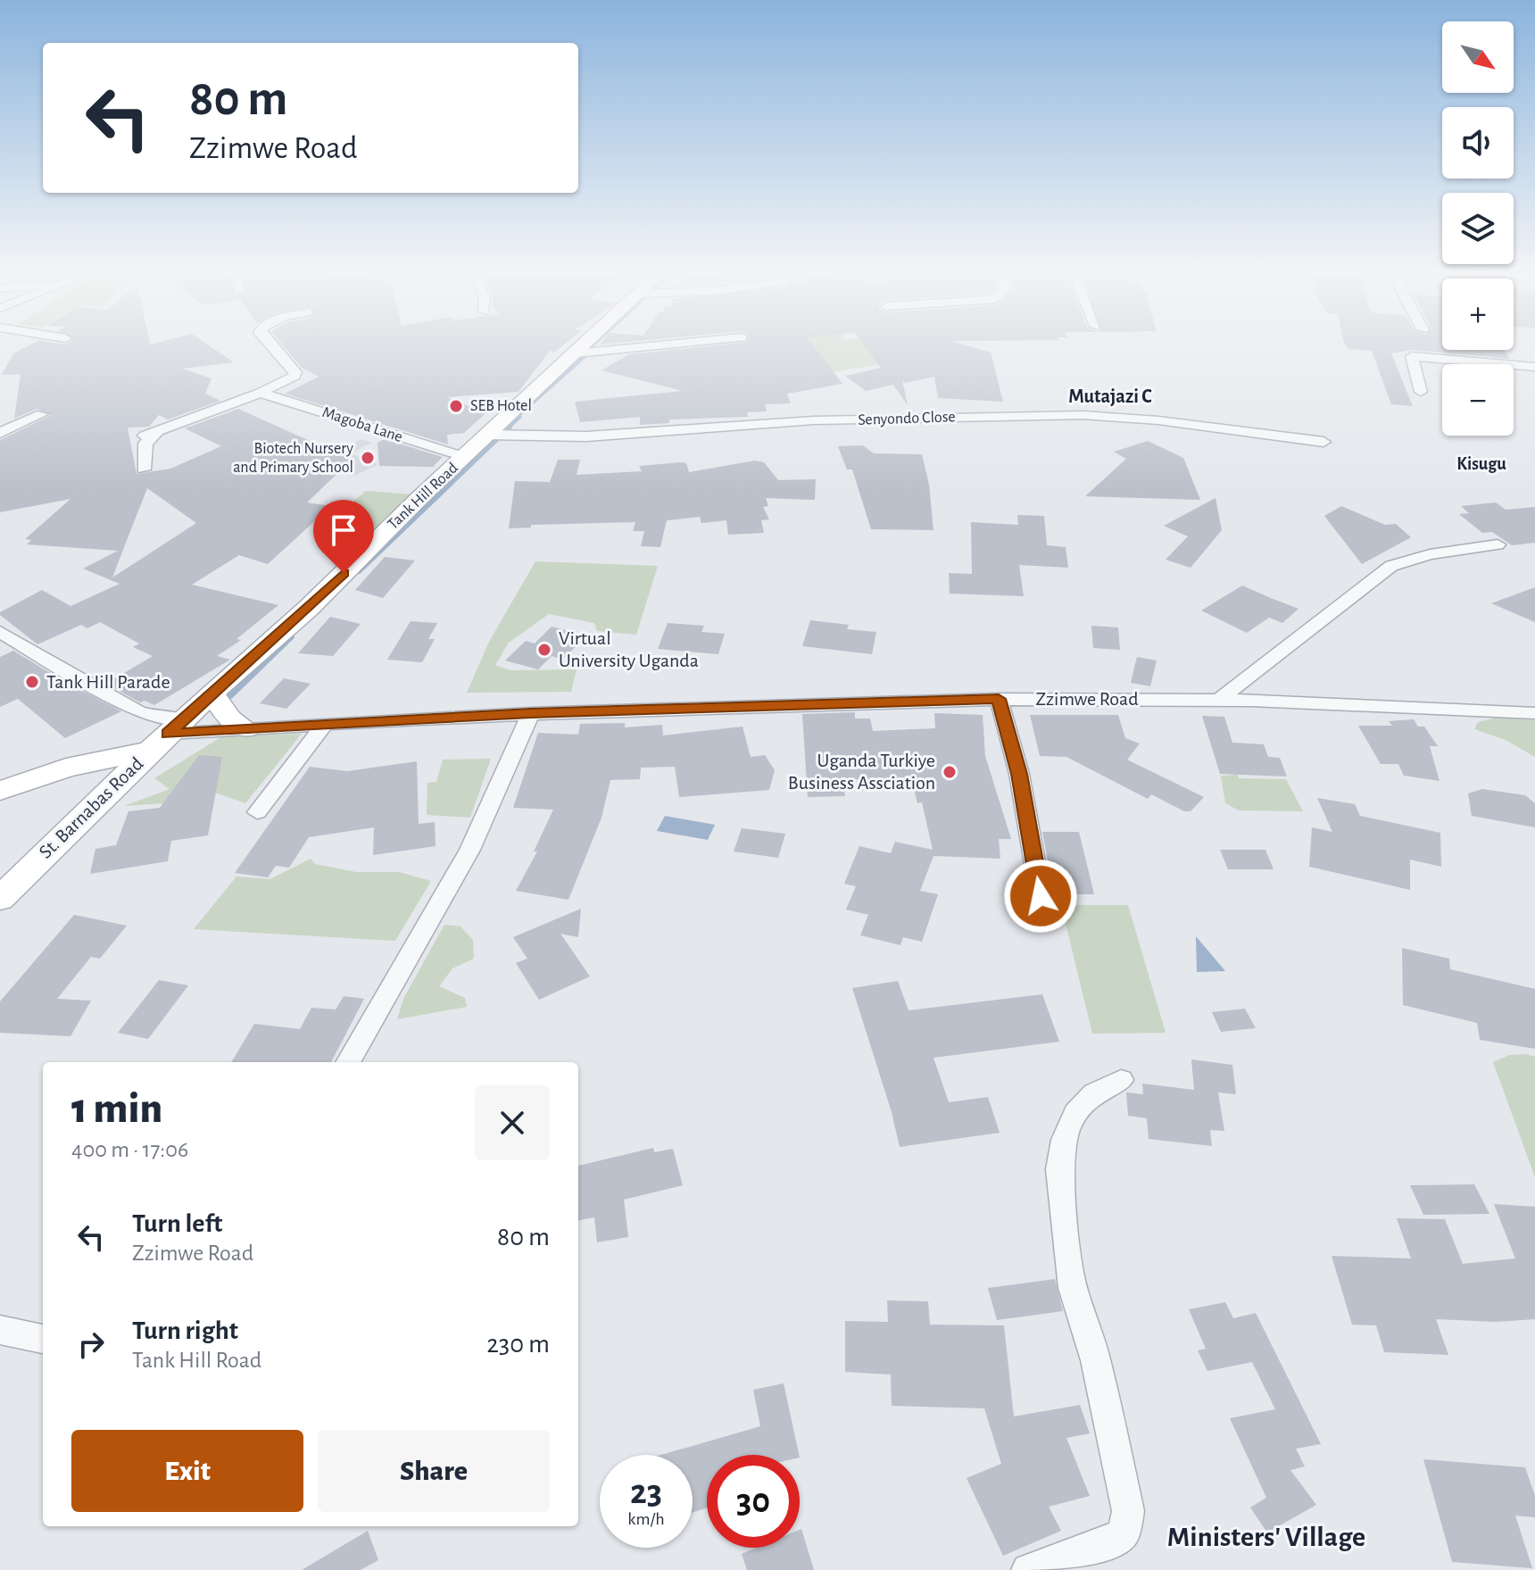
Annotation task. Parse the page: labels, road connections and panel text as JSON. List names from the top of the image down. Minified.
{"streets":{"street":["Senyondo Close","Magoba Lane","Tank Hill Road","Zzimwe Road","St. Barnabas Road"]},"crossings":[["Senyondo Close","Tank Hill Road"],["Magoba Lane","Tank Hill Road"],["Tank Hill Road","Zzimwe Road"],["Tank Hill Road","St. Barnabas Road"],["Zzimwe Road","St. Barnabas Road"]],"districts":["Mutajazi C","Kisugu","Ministers' Village"],"places":["SEB Hotel","Biotech Nursery and Primary School","Virtual University Uganda","Tank Hill Parade","Uganda Turkiye Business Assciation"],"north":"bottom right","page":{"map_buttons":["+","−"],"turn":["80 m","Zzimwe Road"],"heading":["1 min","400 m · 17:06"],"list":[{"name":"Turn left","note":"Zzimwe Road","value":"80 m"},{"name":"Turn right","note":"Tank Hill Road","value":"230 m"}],"buttons":["Exit","Share"],"speed":"23 km/h","limit":"30"}}
